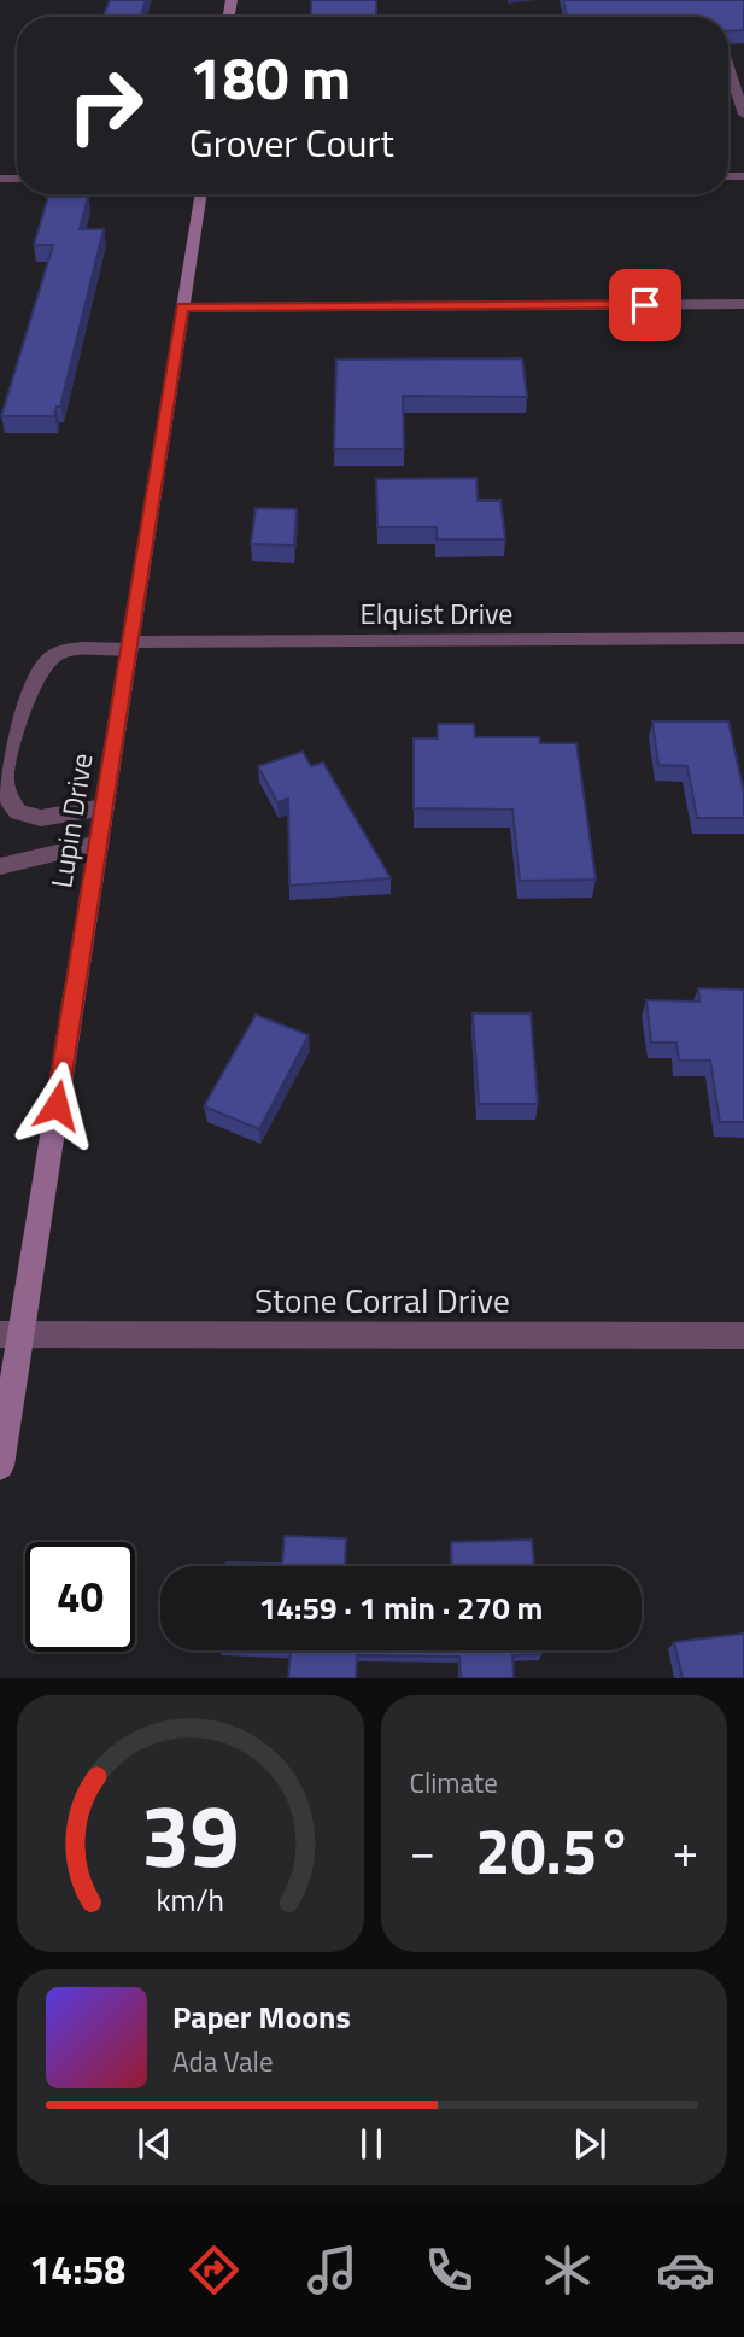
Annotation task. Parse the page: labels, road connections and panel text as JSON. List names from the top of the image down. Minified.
{"streets":{"street":["Elquist Drive","Lupin Drive","Stone Corral Drive"]},"crossings":[["Elquist Drive","Lupin Drive"],["Lupin Drive","Stone Corral Drive"]],"page":{"turn":["180 m","Grover Court"],"limit":"40","trip":"14:59 · 1 min · 270 m","tile":"Climate","heat":["−","20.5°","+"],"song":["Paper Moons","Ada Vale"],"tabs":"14:58","gauge":["39","km/h"]}}
